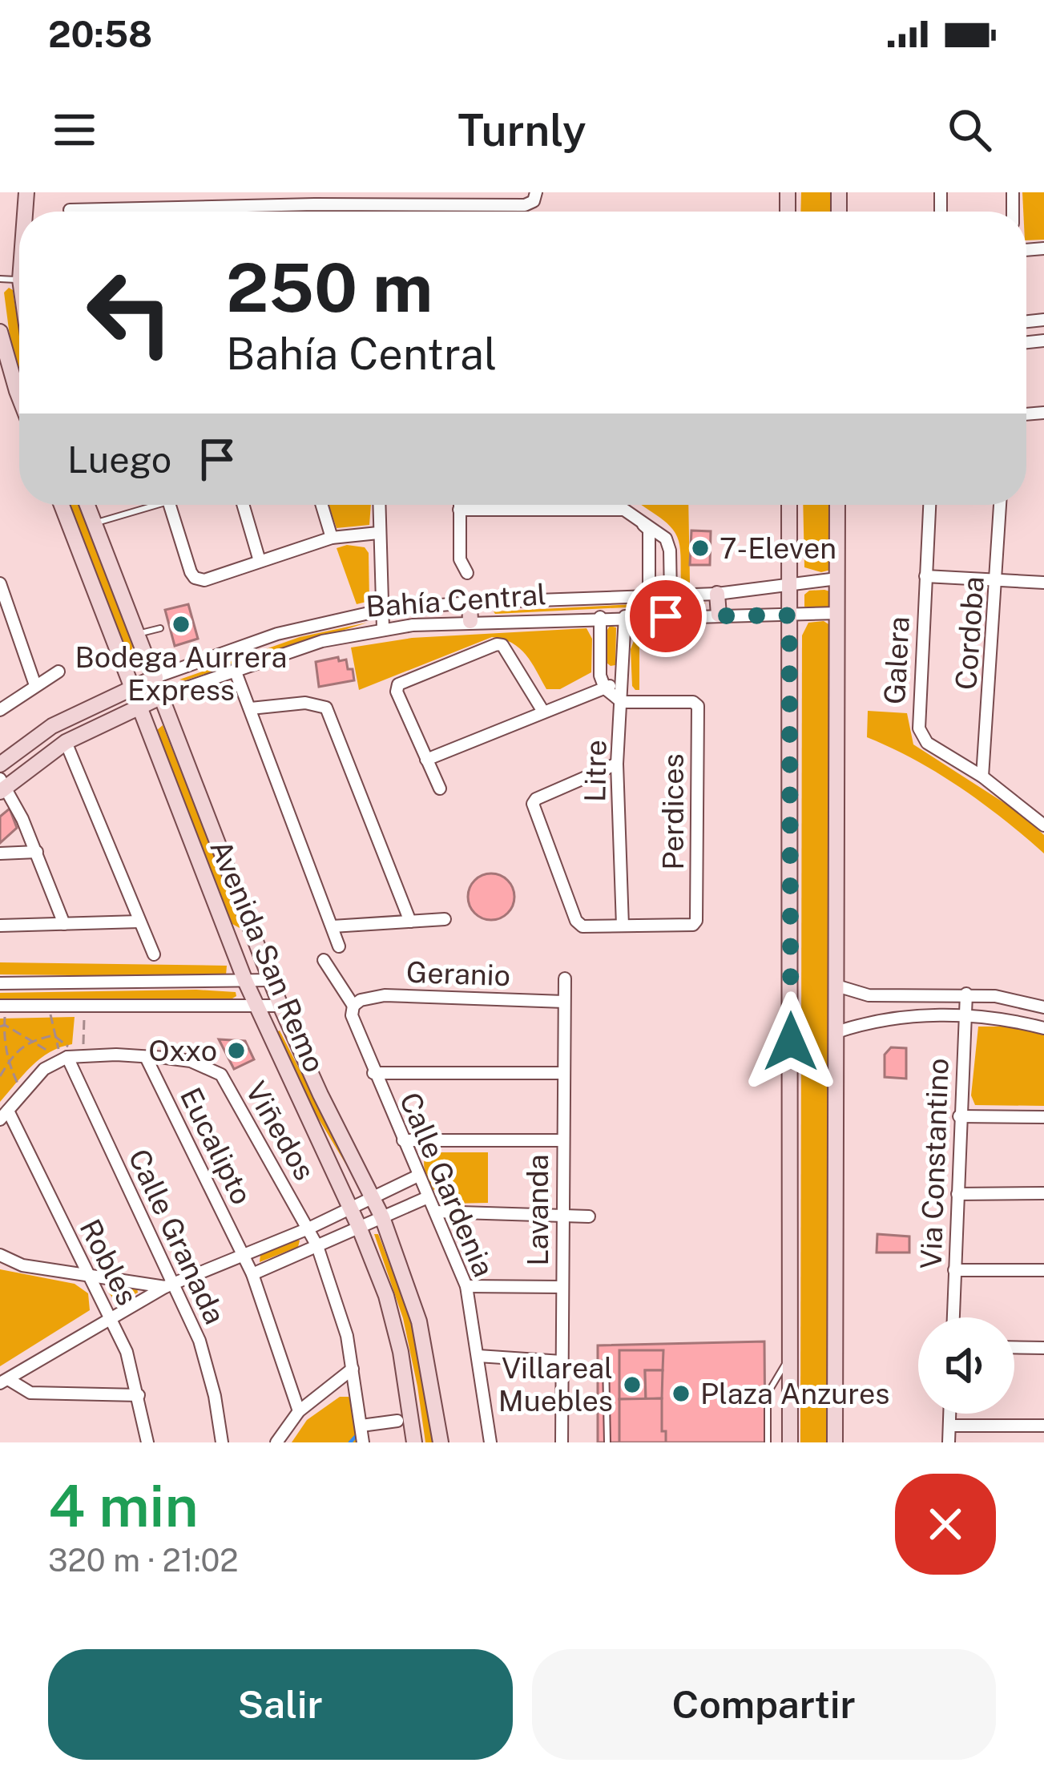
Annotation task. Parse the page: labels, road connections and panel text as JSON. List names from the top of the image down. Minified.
{"streets":{"street":["Bahía Central","Cordoba","Galera","Litre","Perdices","Avenida San Remo","Geranio","Viñedos","Eucalipto","Via Constantino","Calle Gardenia","Lavanda","Calle Granada","Robles"]},"crossings":[["Bahía Central","Litre"],["Bahía Central","Avenida San Remo"],["Cordoba","Galera"],["Litre","Perdices"],["Geranio","Calle Gardenia"],["Geranio","Lavanda"],["Viñedos","Eucalipto"],["Viñedos","Calle Granada"]],"places":["7-Eleven","Bodega Aurrera Express","Oxxo","Villareal Muebles","Plaza Anzures"],"page":{"status":"20:58","header":"Turnly","turn":["250 m","Bahía Central"],"then":"Luego","heading":["4 min","320 m · 21:02"],"buttons":["Salir","Compartir"]}}
